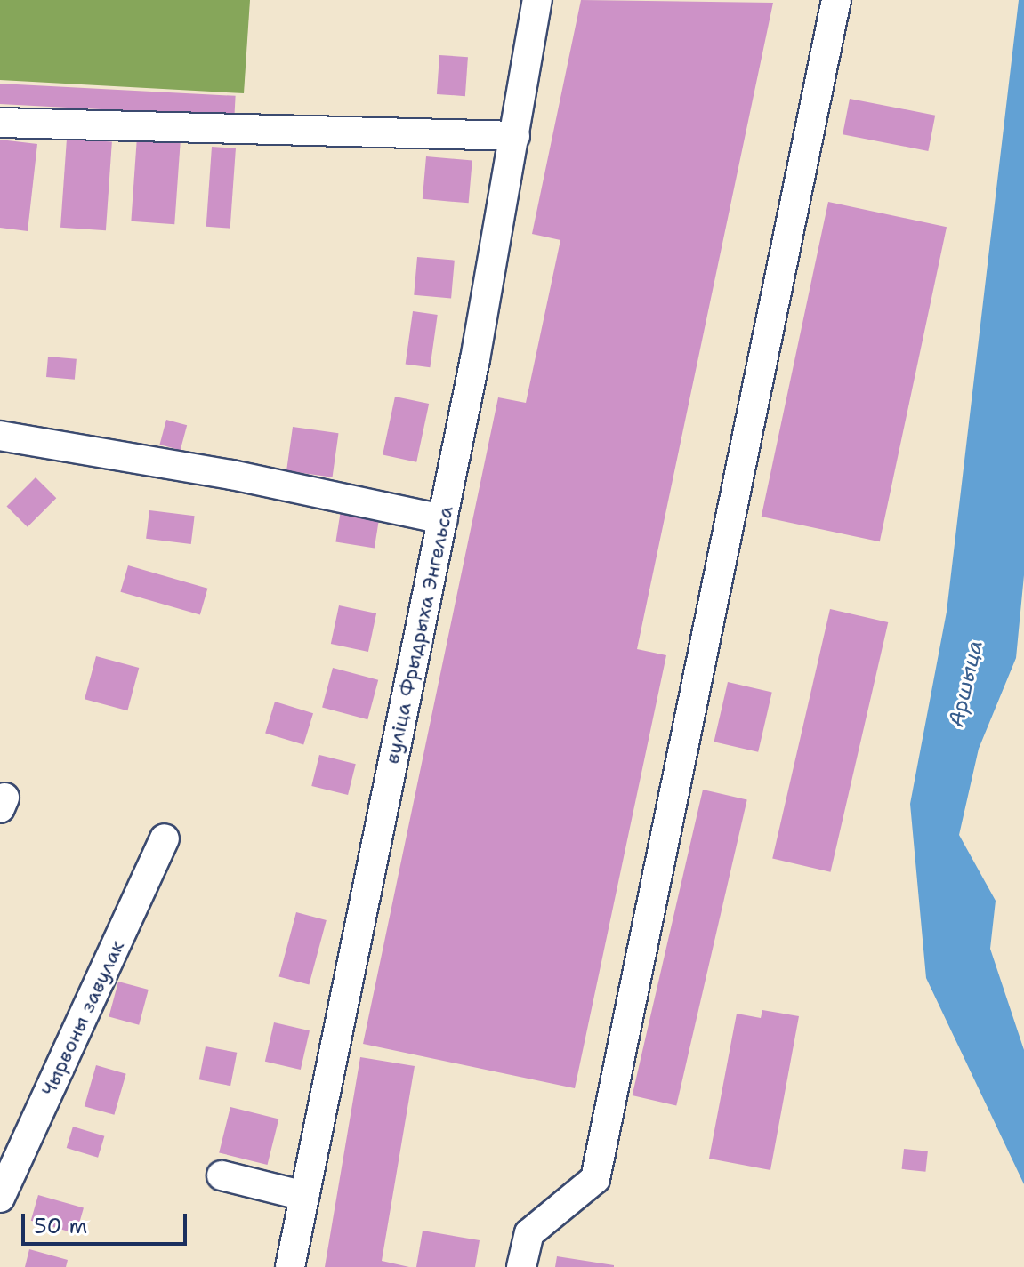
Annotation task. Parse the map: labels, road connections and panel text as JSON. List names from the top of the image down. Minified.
{"streets":{"street":["вуліца Фрыдрыха Энгельса","Чырвоны завулак"]},"water":["Аршыца"],"scale_bar":"50 m"}
